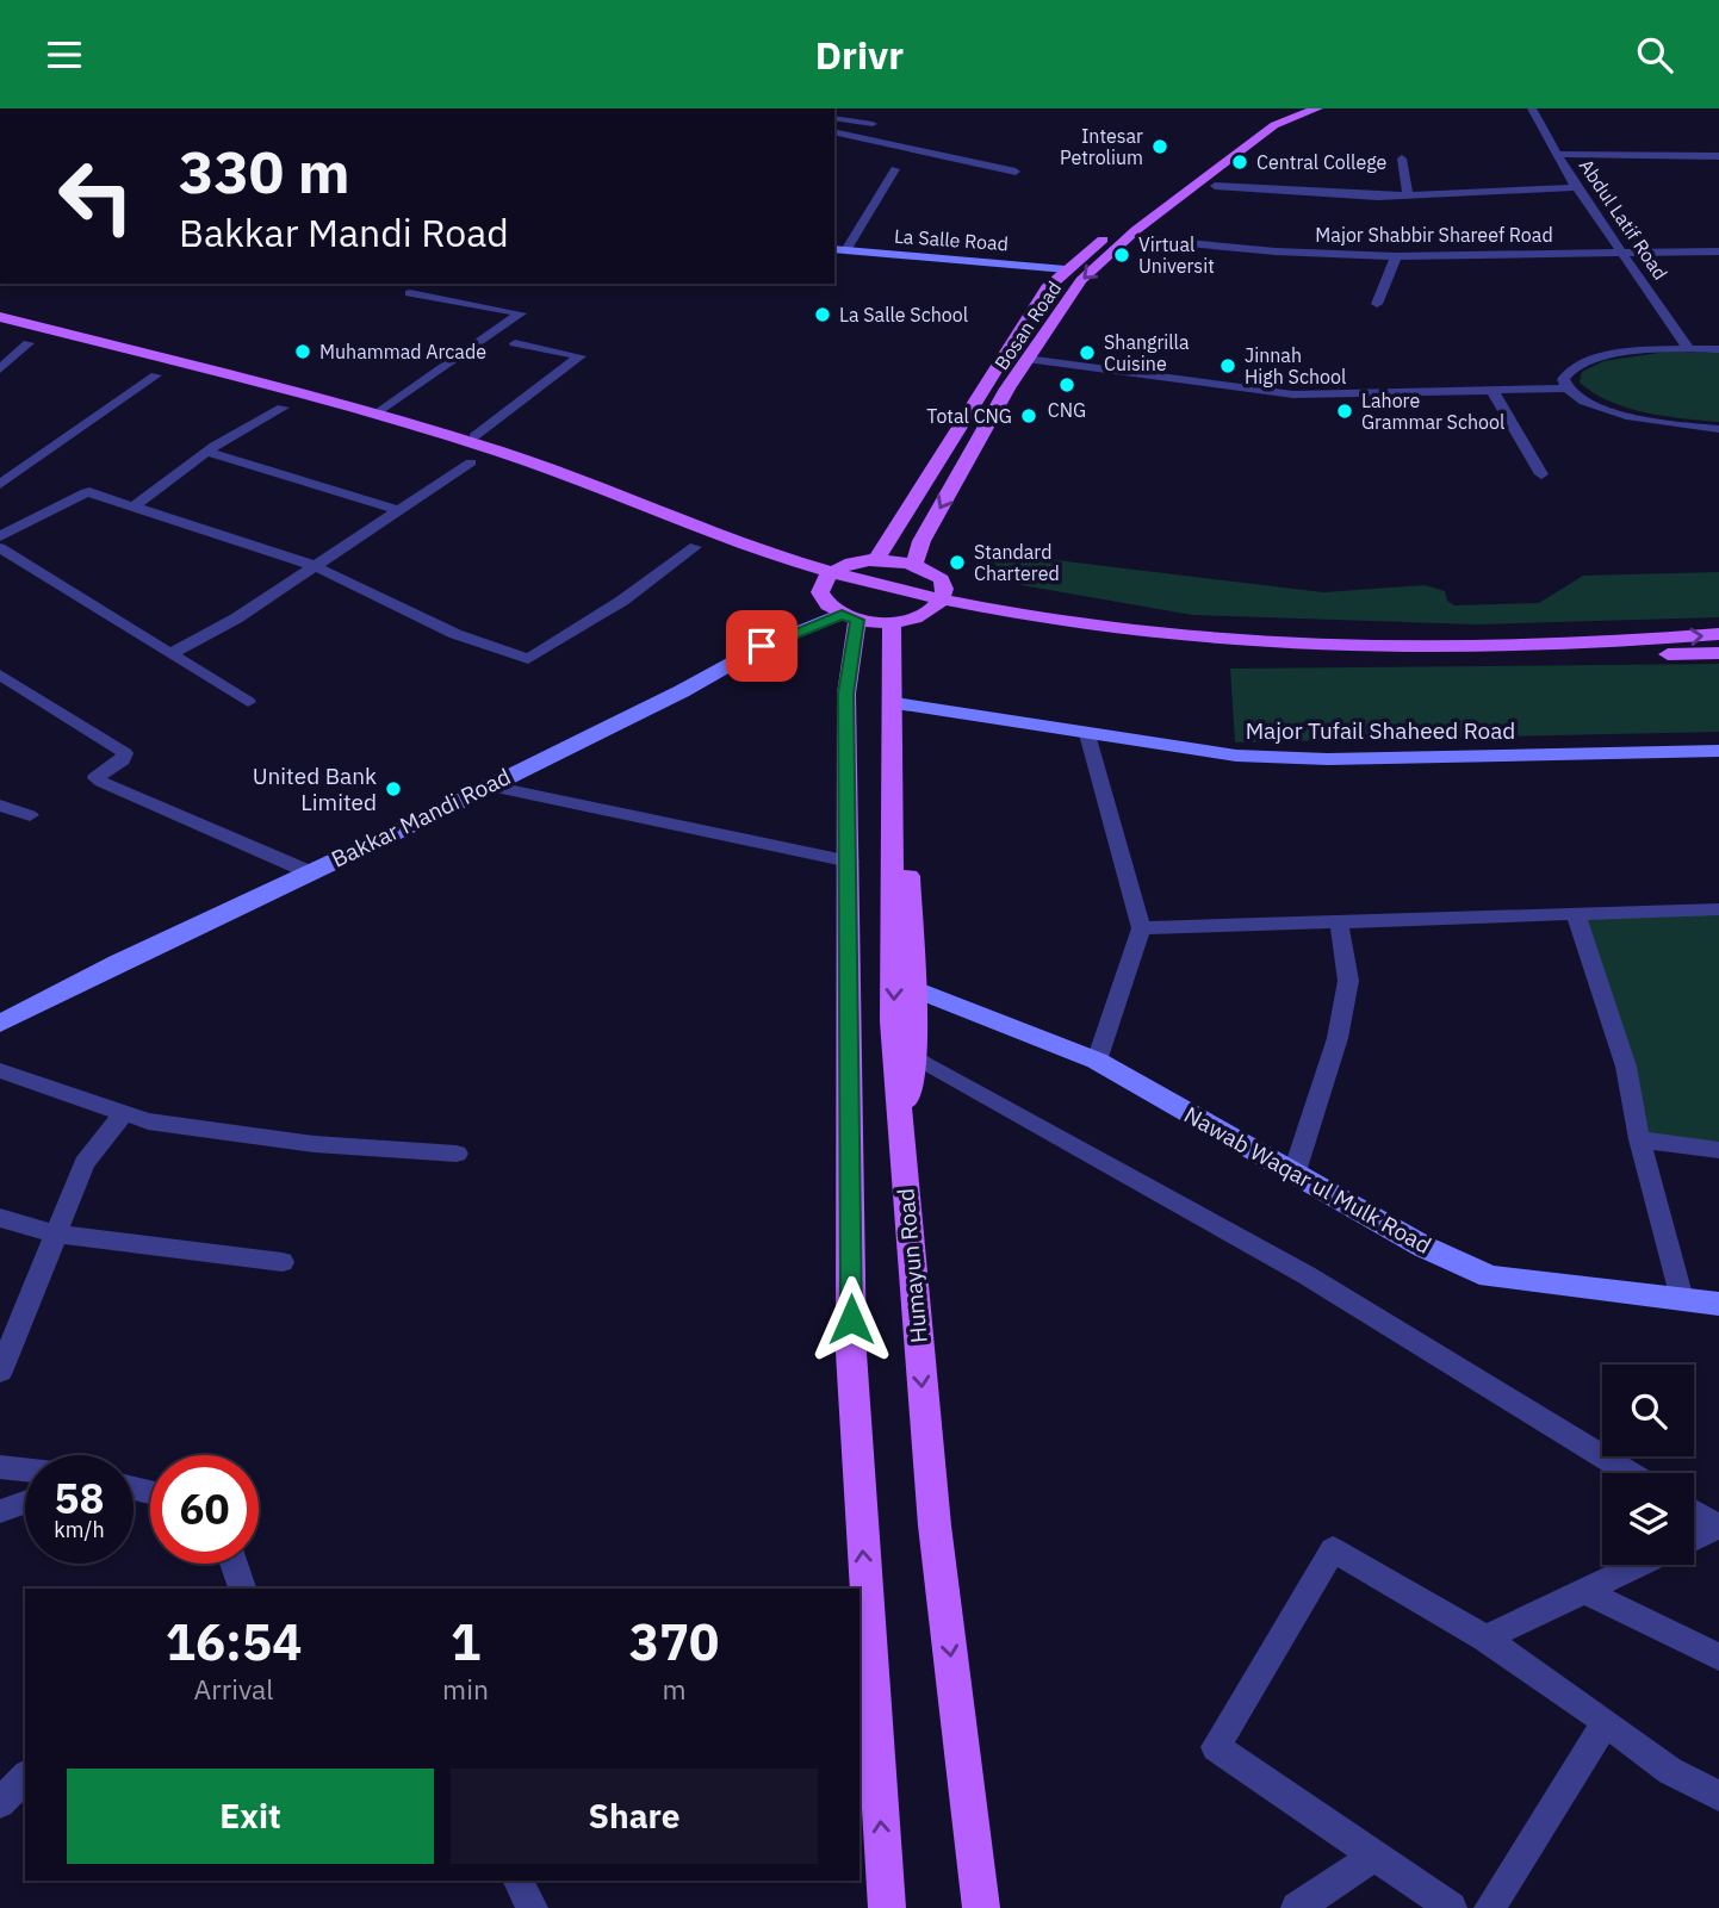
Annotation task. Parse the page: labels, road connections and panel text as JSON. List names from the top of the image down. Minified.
{"streets":{"main road":["Bosan Road","Humayun Road"],"street":["Abdul Latif Road","Major Shabbir Shareef Road","La Salle Road","Major Tufail Shaheed Road","Bakkar Mandi Road","Nawab Waqar ul Mulk Road"]},"crossings":[["Abdul Latif Road","Major Shabbir Shareef Road"],["La Salle Road","Bosan Road"],["Major Tufail Shaheed Road","Humayun Road"]],"places":["Intesar Petrolium","Central College","Virtual Universit","La Salle School","Muhammad Arcade","Shangrilla Cuisine","Jinnah High School","CNG","Lahore Grammar School","Total CNG","Standard Chartered","United Bank Limited"],"page":{"header":"Drivr","turn":["330 m","Bakkar Mandi Road"],"speed":"58 km/h","limit":"60","eta":["16:54","Arrival","1","min","370","m"],"buttons":["Exit","Share"]}}
